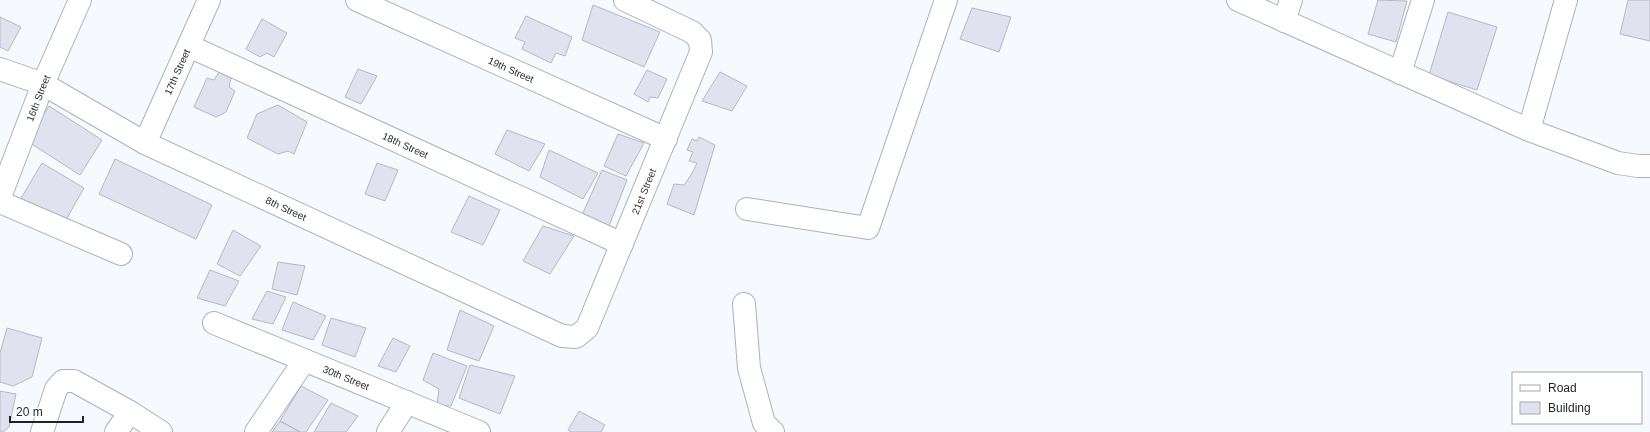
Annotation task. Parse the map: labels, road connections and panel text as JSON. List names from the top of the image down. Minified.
{"streets":{"street":["19th Street","17th Street","16th Street","18th Street","21st Street","8th Street","30th Street"]},"crossings":[["19th Street","21st Street"],["17th Street","18th Street"],["17th Street","8th Street"],["16th Street","8th Street"],["18th Street","21st Street"],["21st Street","8th Street"]],"legend":["Road","Building"],"scale_bar":"20 m"}
